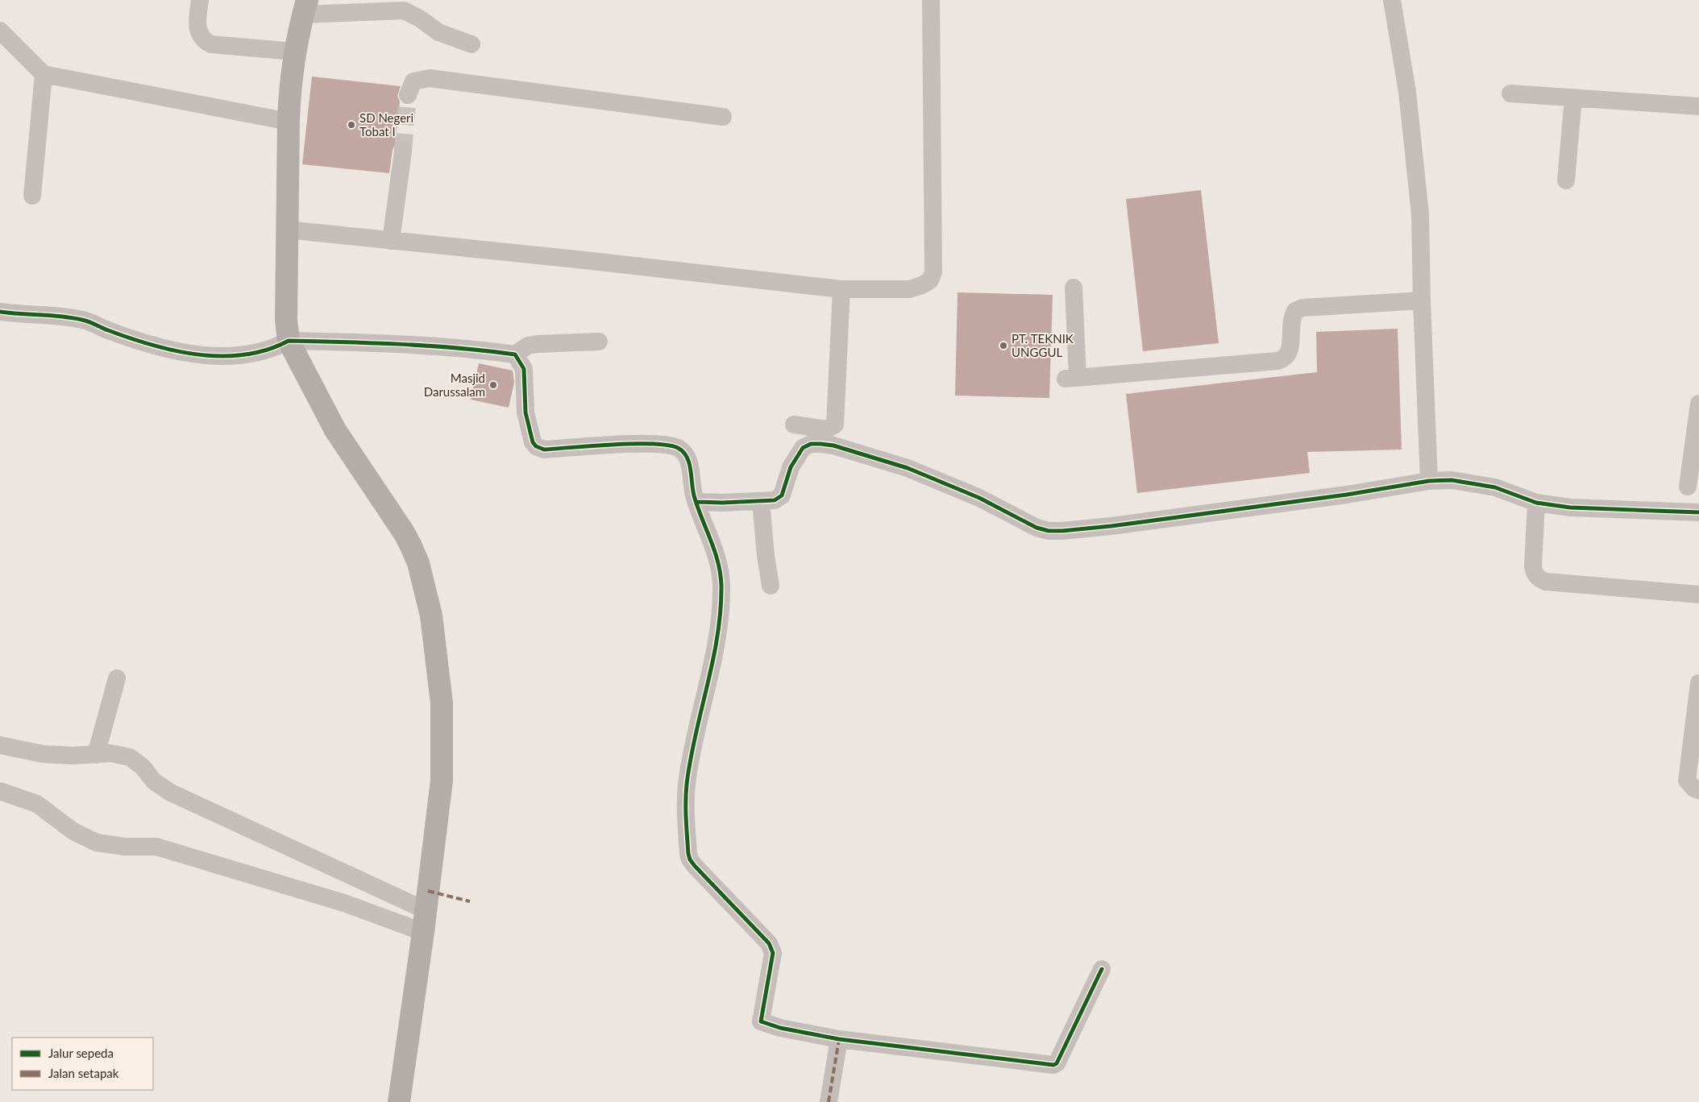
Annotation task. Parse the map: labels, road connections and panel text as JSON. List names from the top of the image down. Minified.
{"places":["SD Negeri Tobat I","PT. TEKNIK UNGGUL","Masjid Darussalam"],"legend":["Jalur sepeda","Jalan setapak"]}
